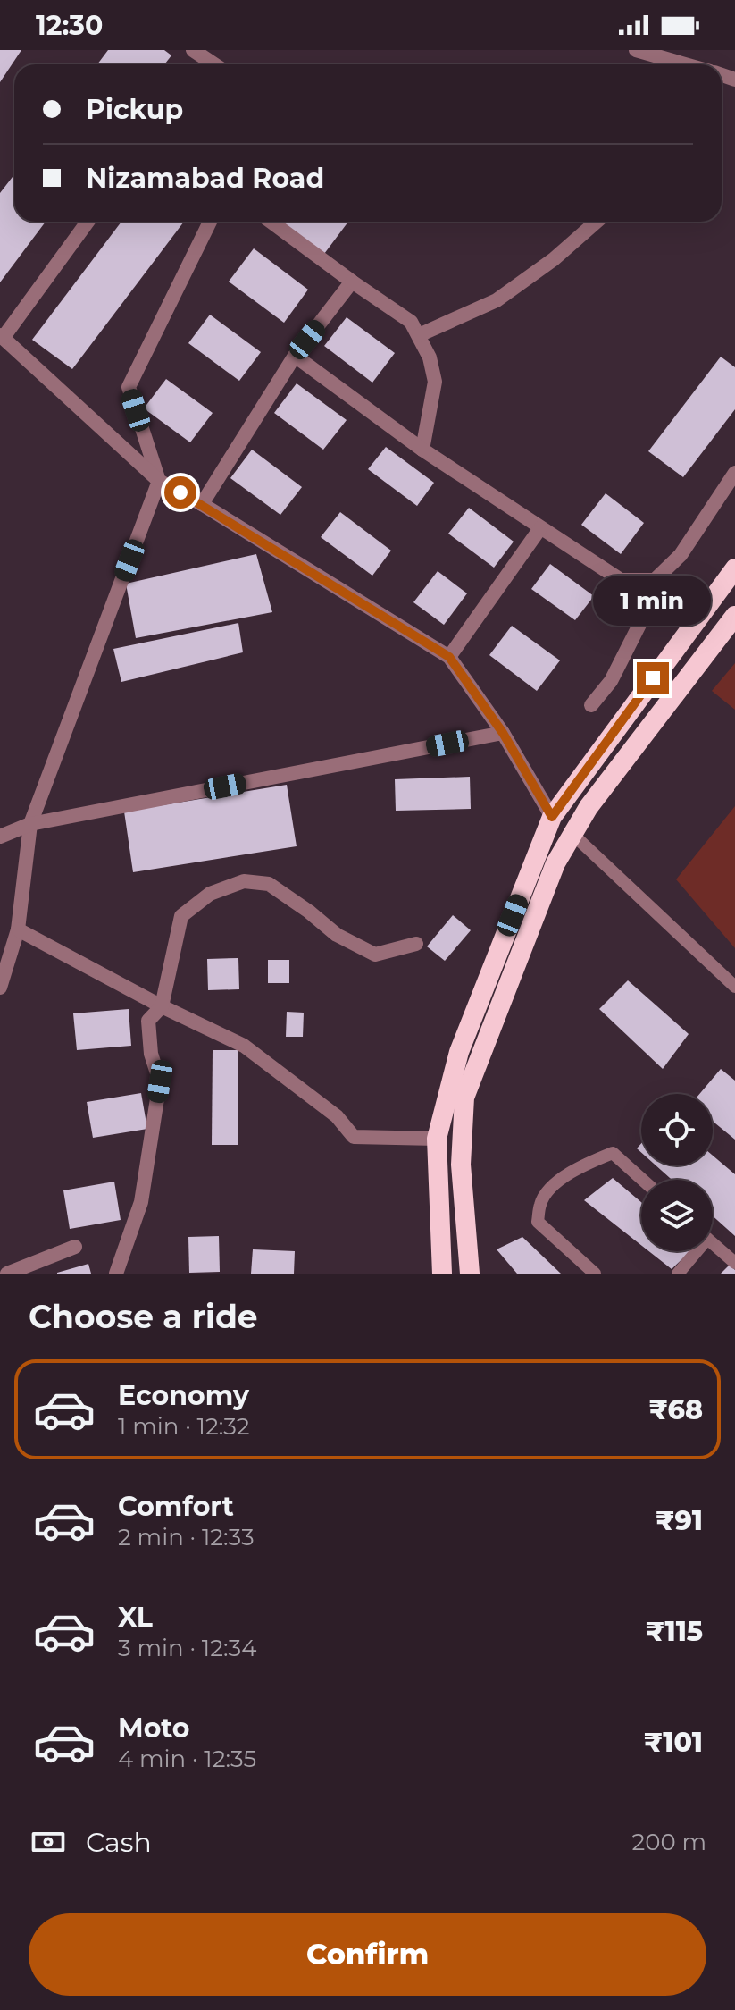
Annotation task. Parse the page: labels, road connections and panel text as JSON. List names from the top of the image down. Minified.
{"page":{"status":"12:30","banner":["Pickup","Nizamabad Road"],"bubble":"1 min","heading":"Choose a ride","list":[{"name":"Economy","note":"1 min · 12:32","value":"₹68"},{"name":"Comfort","note":"2 min · 12:33","value":"₹91"},{"name":"XL","note":"3 min · 12:34","value":"₹115"},{"name":"Moto","note":"4 min · 12:35","value":"₹101"}],"pay":["Cash","200 m"],"buttons":"Confirm"}}
